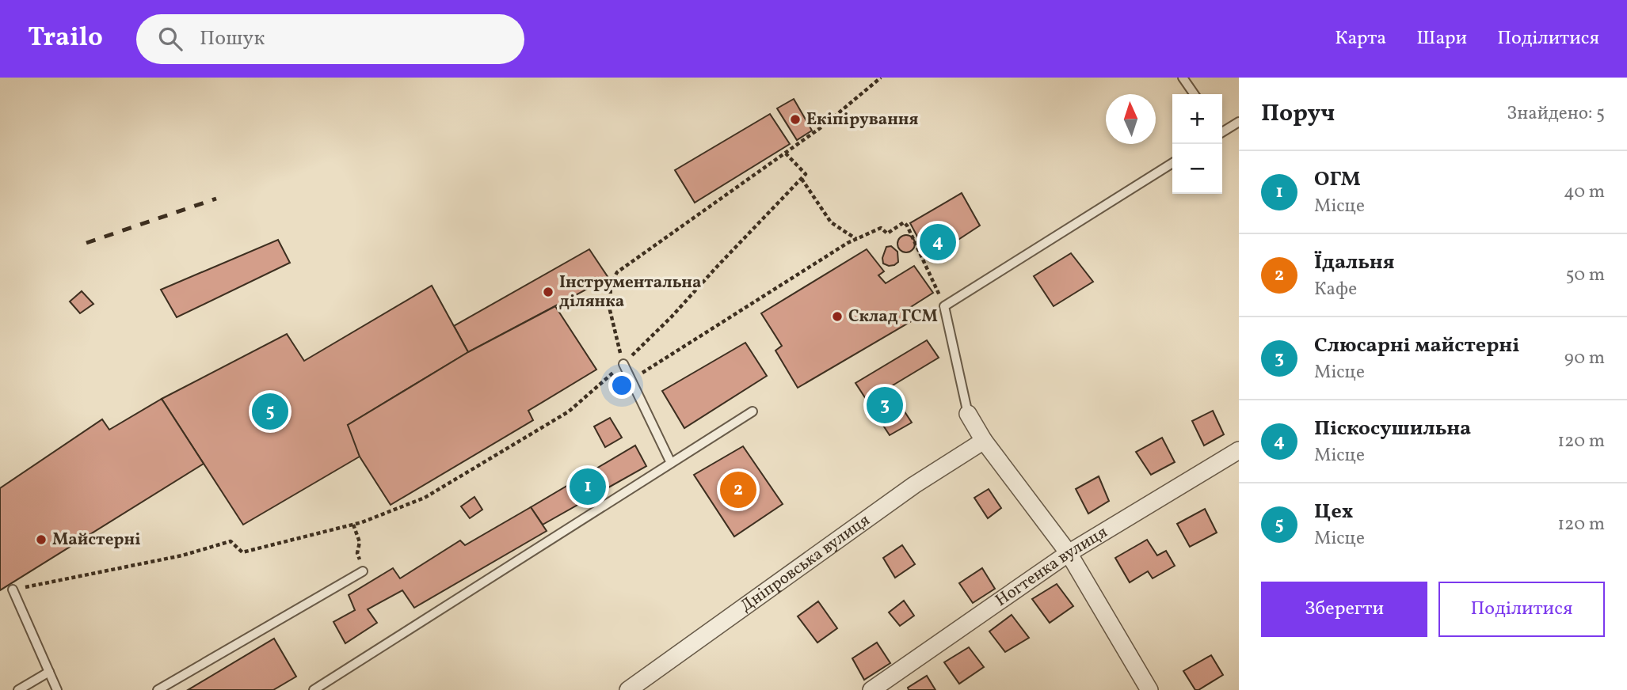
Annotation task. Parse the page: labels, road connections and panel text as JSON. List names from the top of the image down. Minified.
{"streets":{"street":["Дніпровська вулиця","Ногтенка вулиця"]},"places":["Екіпірування","Інструментальна ділянка","Склад ГСМ","Майстерні"],"north":"top","page":{"header":"Trailo","search":"Пошук","nav":["Карта","Шари","Поділитися"],"heading":["Поруч","Знайдено: 5"],"map_buttons":["+","−"],"list":[{"mark":"1","name":"ОГМ","note":"Місце","value":"40 m"},{"mark":"2","name":"Їдальня","note":"Кафе","value":"50 m"},{"mark":"3","name":"Слюсарні майстерні","note":"Місце","value":"90 m"},{"mark":"4","name":"Піскосушильна","note":"Місце","value":"120 m"},{"mark":"5","name":"Цех","note":"Місце","value":"120 m"}],"pins":["4","3","5","1","2"],"buttons":["Зберегти","Поділитися"]}}
